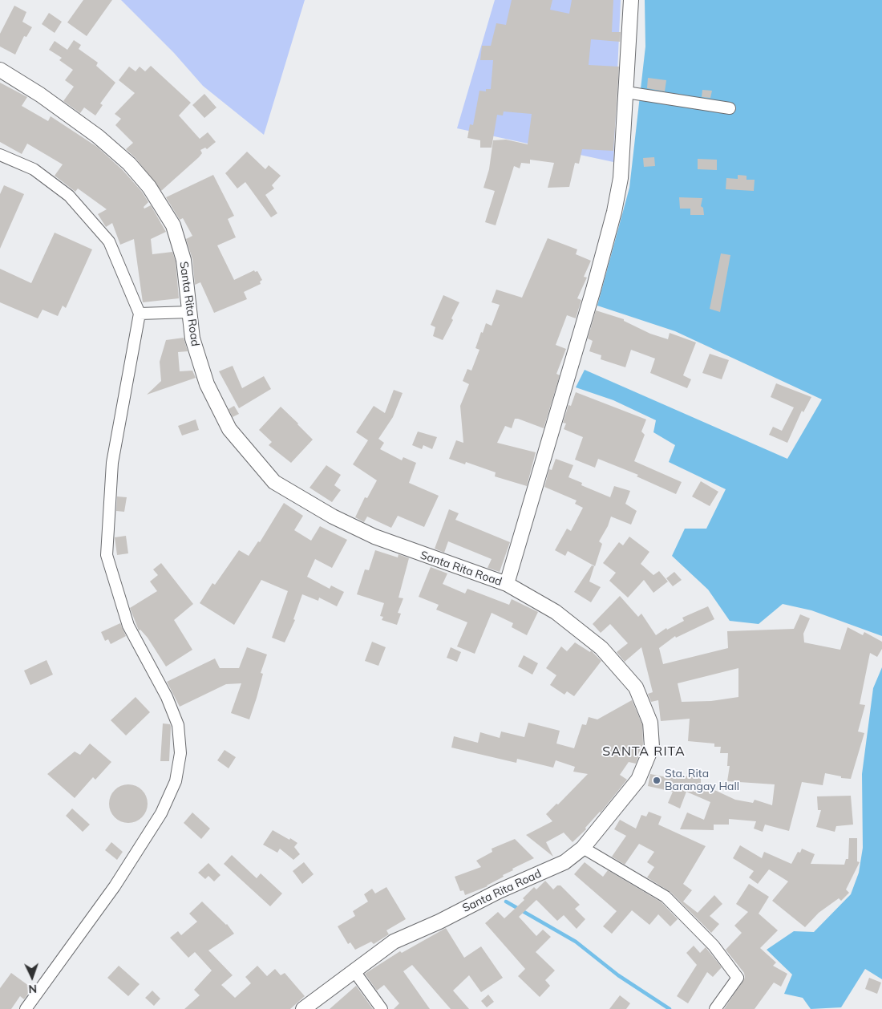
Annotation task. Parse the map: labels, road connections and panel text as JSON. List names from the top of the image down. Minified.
{"streets":{"street":["Santa Rita Road"]},"districts":["SANTA RITA"],"places":["Sta. Rita Barangay Hall"],"north":"bottom"}
